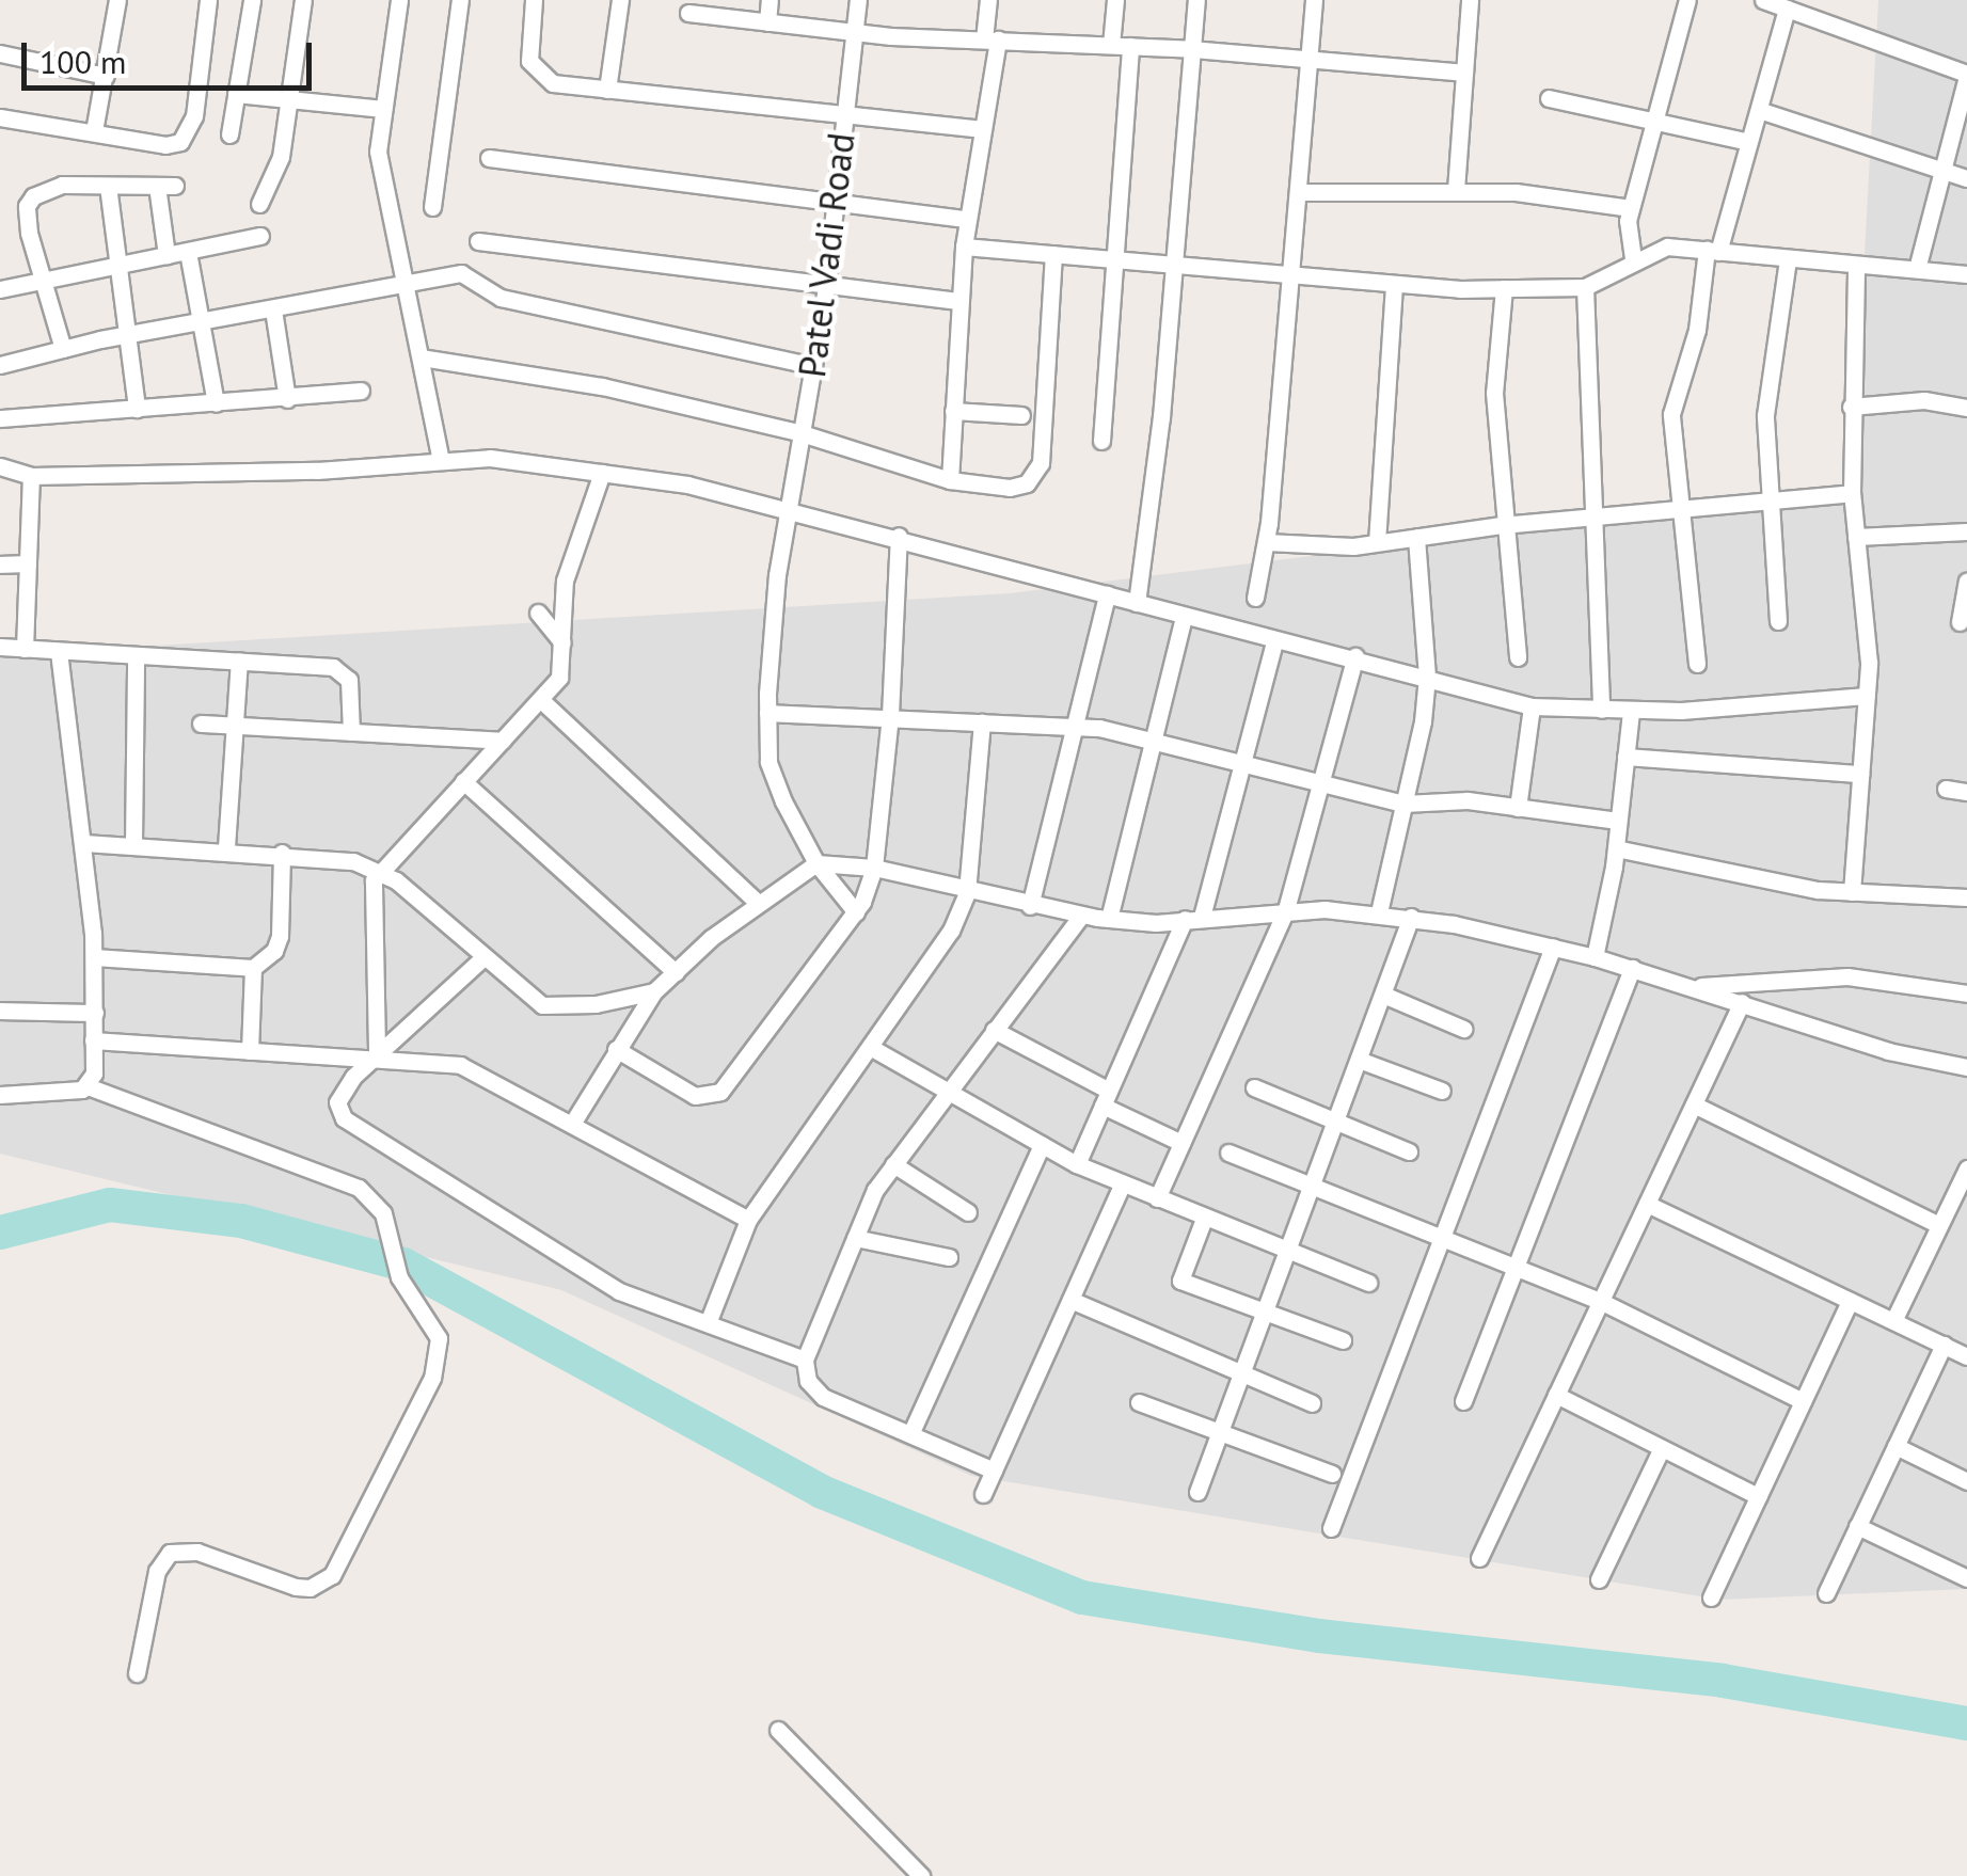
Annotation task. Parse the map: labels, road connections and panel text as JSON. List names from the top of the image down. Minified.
{"streets":{"street":["Patel Vadi Road"]},"scale_bar":"100 m"}
